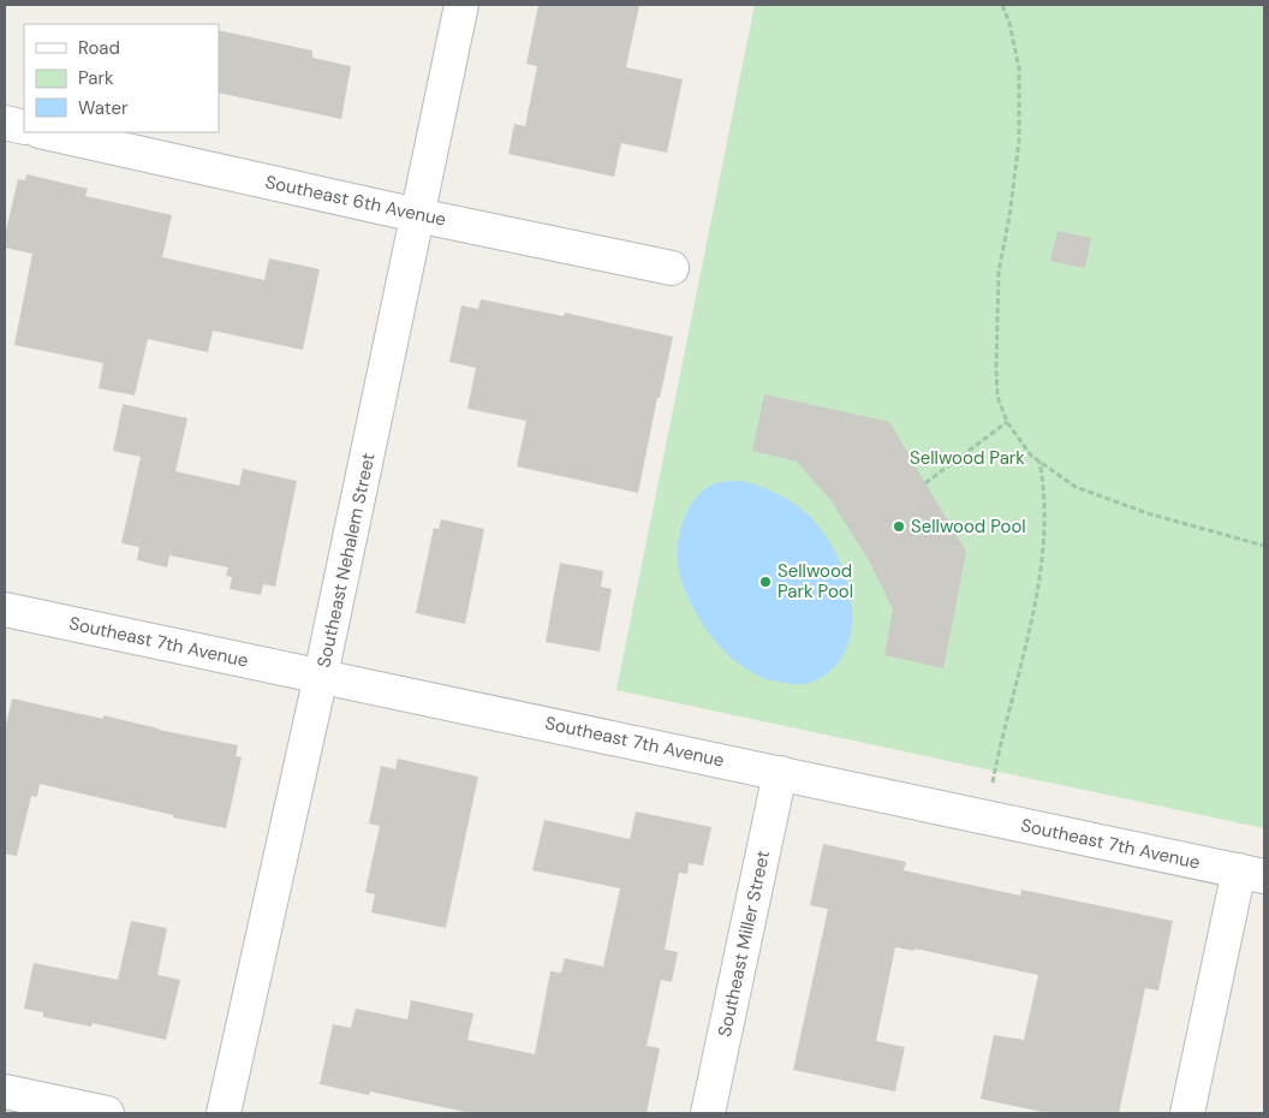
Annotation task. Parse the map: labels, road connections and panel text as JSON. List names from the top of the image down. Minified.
{"streets":{"street":["Southeast 6th Avenue","Southeast Nehalem Street","Southeast 7th Avenue","Southeast Miller Street"]},"crossings":[["Southeast 6th Avenue","Southeast Nehalem Street"],["Southeast Nehalem Street","Southeast 7th Avenue"],["Southeast 7th Avenue","Southeast Miller Street"]],"parks":["Sellwood Park"],"places":["Sellwood Pool","Sellwood Park Pool"],"legend":["Road","Park","Water"]}
